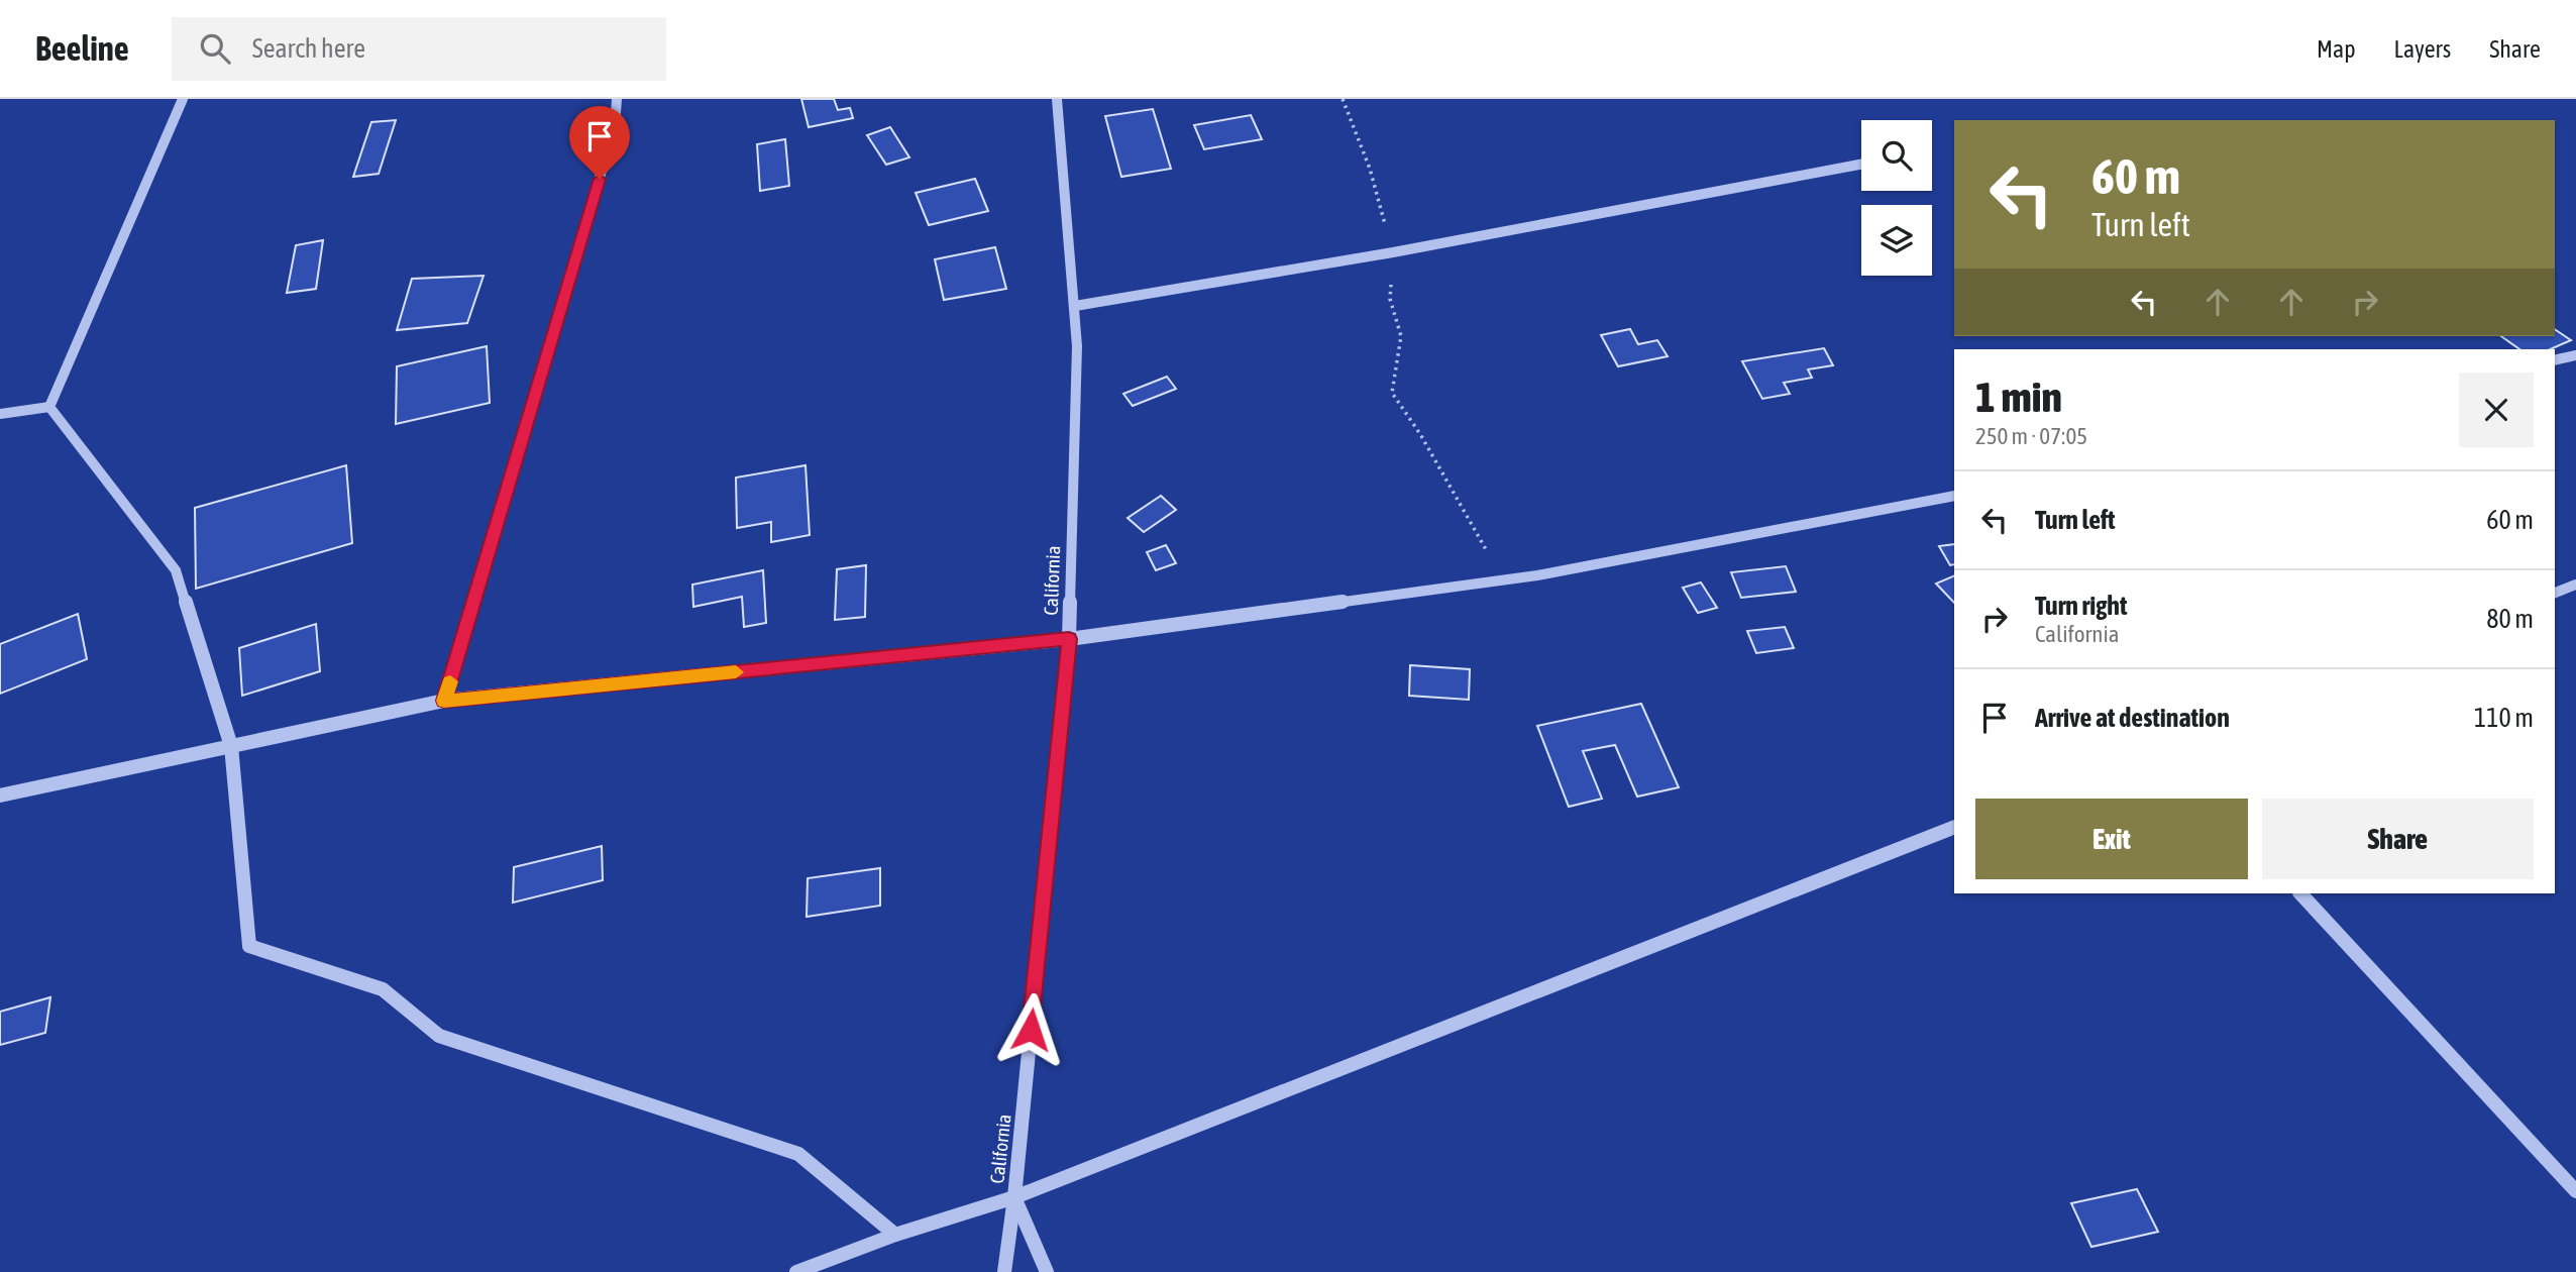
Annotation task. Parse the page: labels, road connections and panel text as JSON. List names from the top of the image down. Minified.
{"streets":{"street":["California"]},"page":{"header":"Beeline","search":"Search here","nav":["Map","Layers","Share"],"turn":["60 m","Turn left"],"heading":["1 min","250 m · 07:05"],"list":[{"name":"Turn left","value":"60 m"},{"name":"Turn right","note":"California","value":"80 m"},{"name":"Arrive at destination","value":"110 m"}],"buttons":["Exit","Share"]}}
